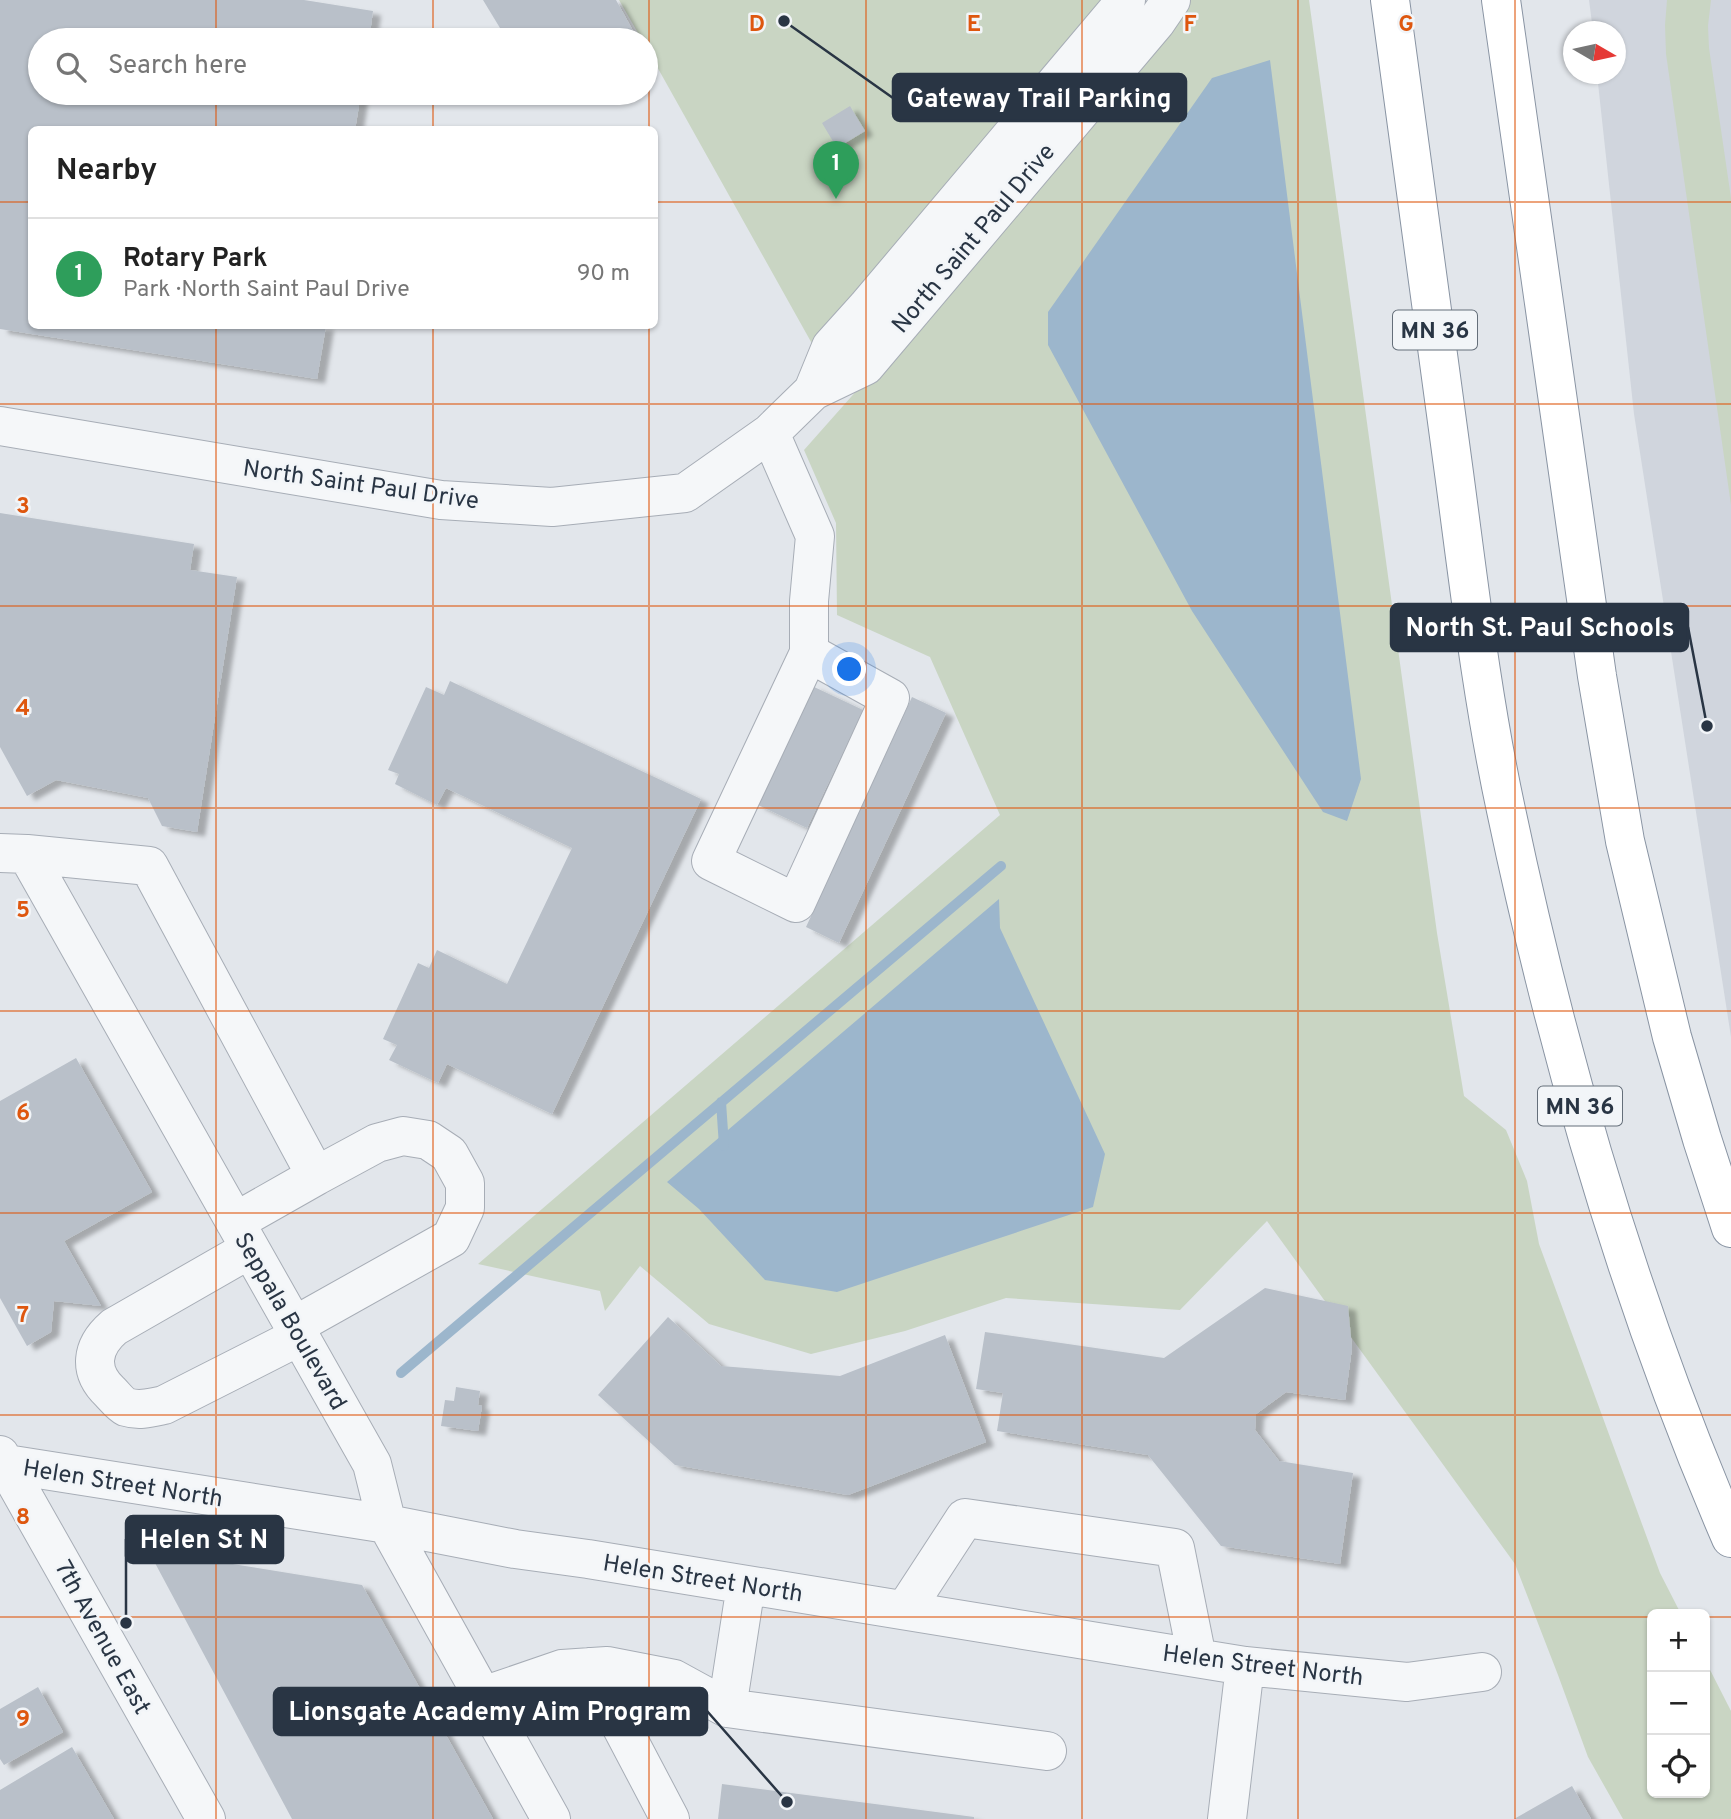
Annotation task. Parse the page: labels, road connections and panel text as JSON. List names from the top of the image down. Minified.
{"streets":{"highway":["MN 36"],"street":["North Saint Paul Drive","Seppala Boulevard","Helen Street North","7th Avenue East"]},"crossings":[["Seppala Boulevard","Helen Street North"],["Helen Street North","7th Avenue East"]],"places":["Gateway Trail Parking","North St. Paul Schools","Helen St N","Lionsgate Academy Aim Program"],"north":"right","page":{"search":"Search here","heading":"Nearby","pins":"1","list":[{"mark":"1","name":"Rotary Park","note":"Park · North Saint Paul Drive","value":"90 m"}],"map_buttons":["+","−"]},"grid":{"columns":["D","E","F","G"],"rows":["3","4","5","6","7","8","9"]}}
